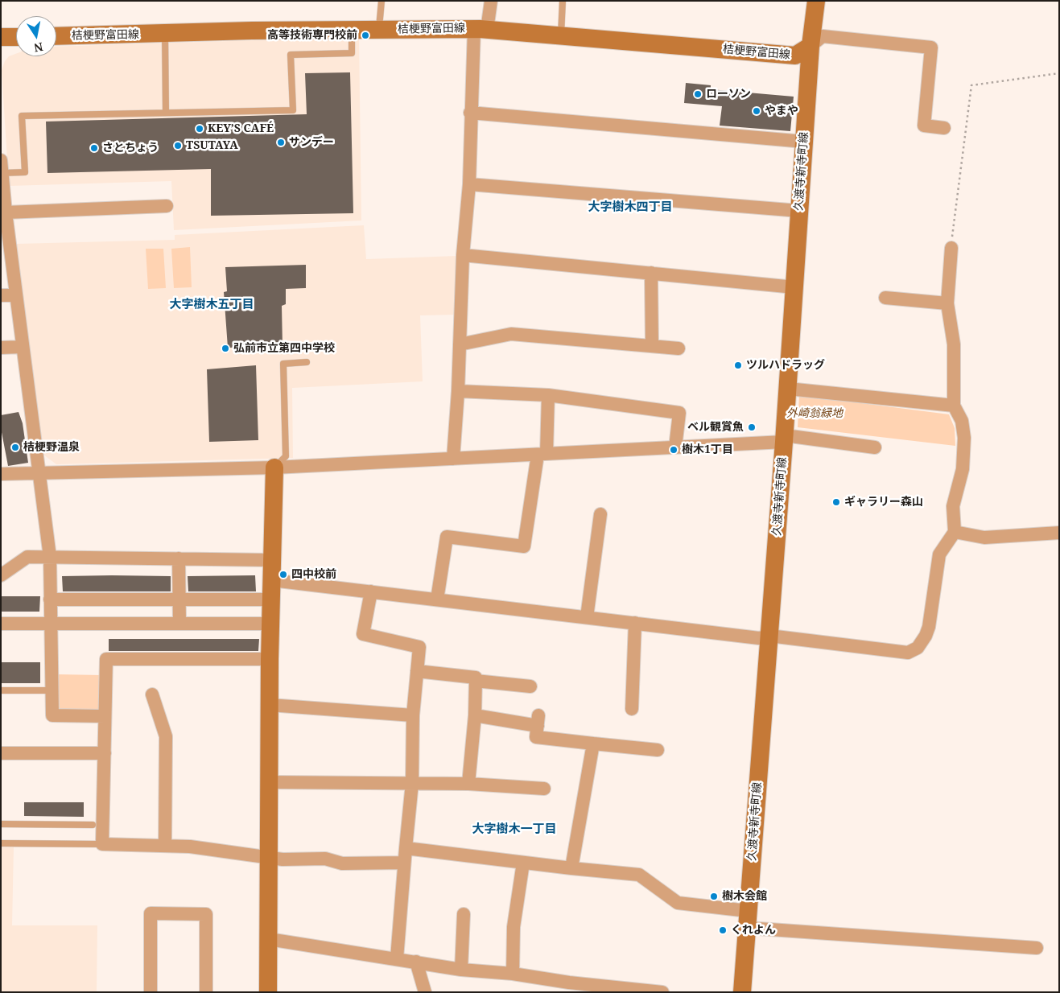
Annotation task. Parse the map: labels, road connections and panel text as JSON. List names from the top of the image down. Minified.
{"streets":{"main road":["桔梗野富田線","久渡寺新寺町線"]},"crossings":[["桔梗野富田線","久渡寺新寺町線"]],"districts":["大字樹木四丁目","大字樹木五丁目","大字樹木一丁目"],"parks":["外崎翁緑地"],"places":["高等技術専門校前","ローソン","やまや","KEY’S CAFÉ","サンデー","TSUTAYA","さとちょう","弘前市立第四中学校","ツルハドラッグ","ベル観賞魚","桔梗野温泉","樹木1丁目","ギャラリー森山","四中校前","樹木会館","くれよん"],"north":"bottom"}
